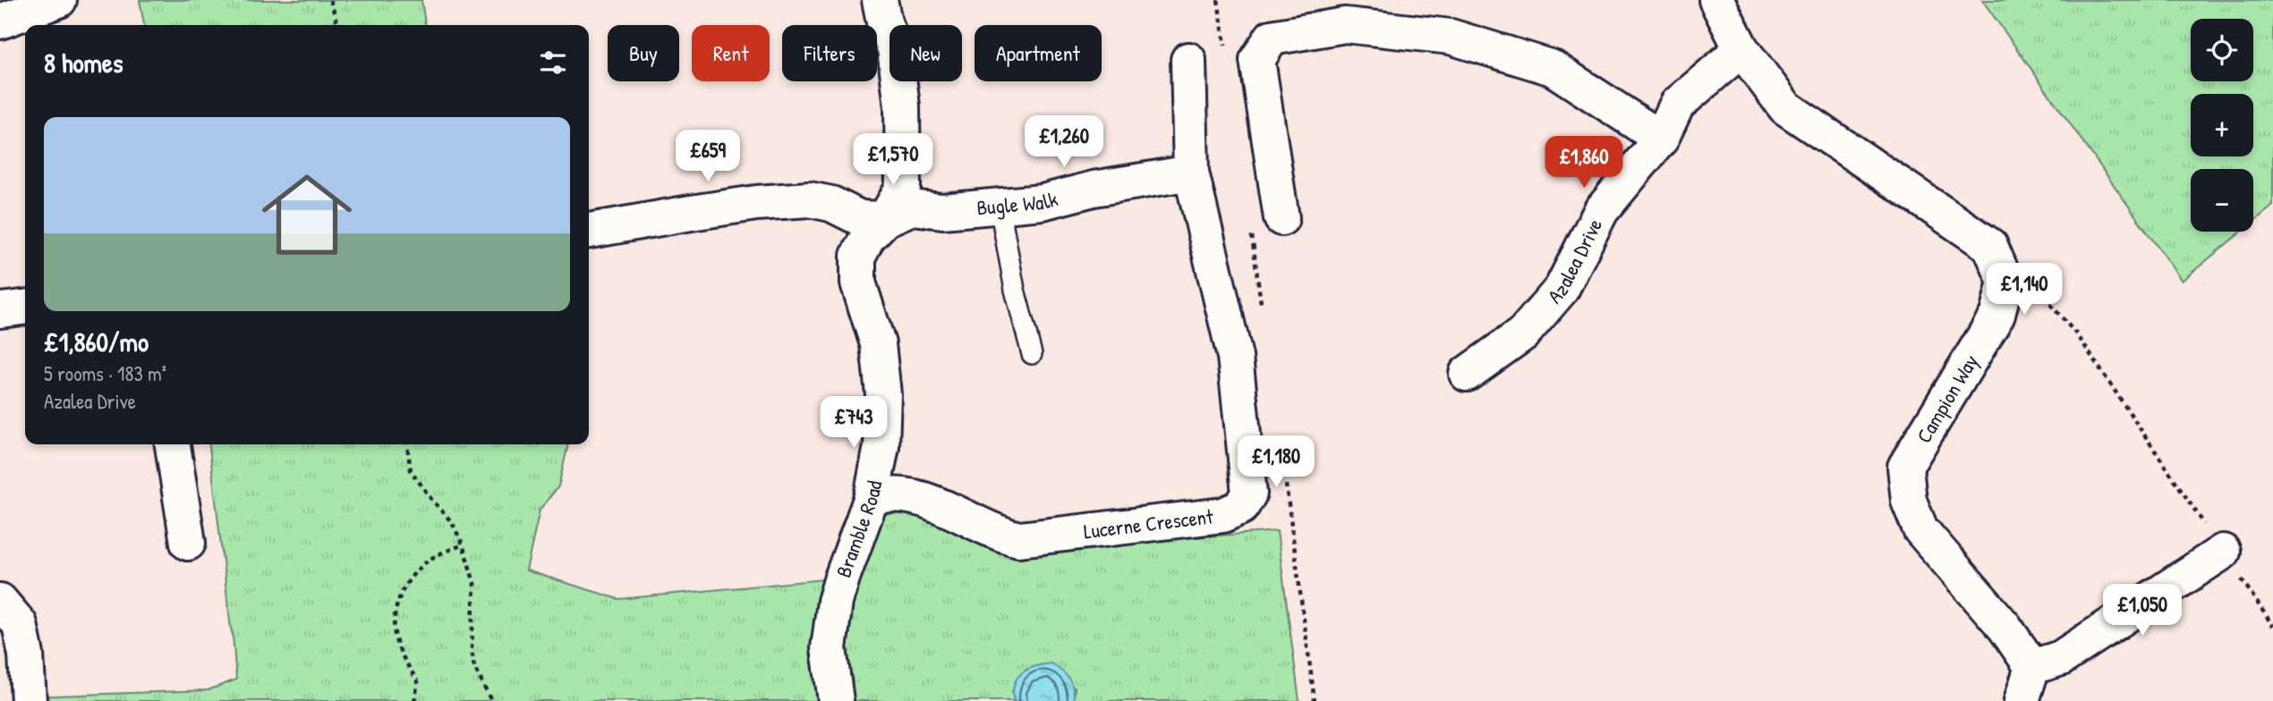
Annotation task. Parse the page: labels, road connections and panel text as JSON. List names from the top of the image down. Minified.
{"streets":{"street":["Bugle Walk","Azalea Drive","Campion Way","Lucerne Crescent","Bramble Road"]},"crossings":[["Bugle Walk","Lucerne Crescent"],["Bugle Walk","Bramble Road"],["Lucerne Crescent","Bramble Road"]],"page":{"map_buttons":["+","−"],"chip":["Buy","Rent","Filters","New","Apartment"],"heading":"8 homes","list":[{"name":"£1,860/mo","note":"5 rooms · 183 m² · Azalea Drive"}],"price":["£1,260","£659","£1,570","£1,860","£1,140","£743","£1,180","£1,050"]}}
